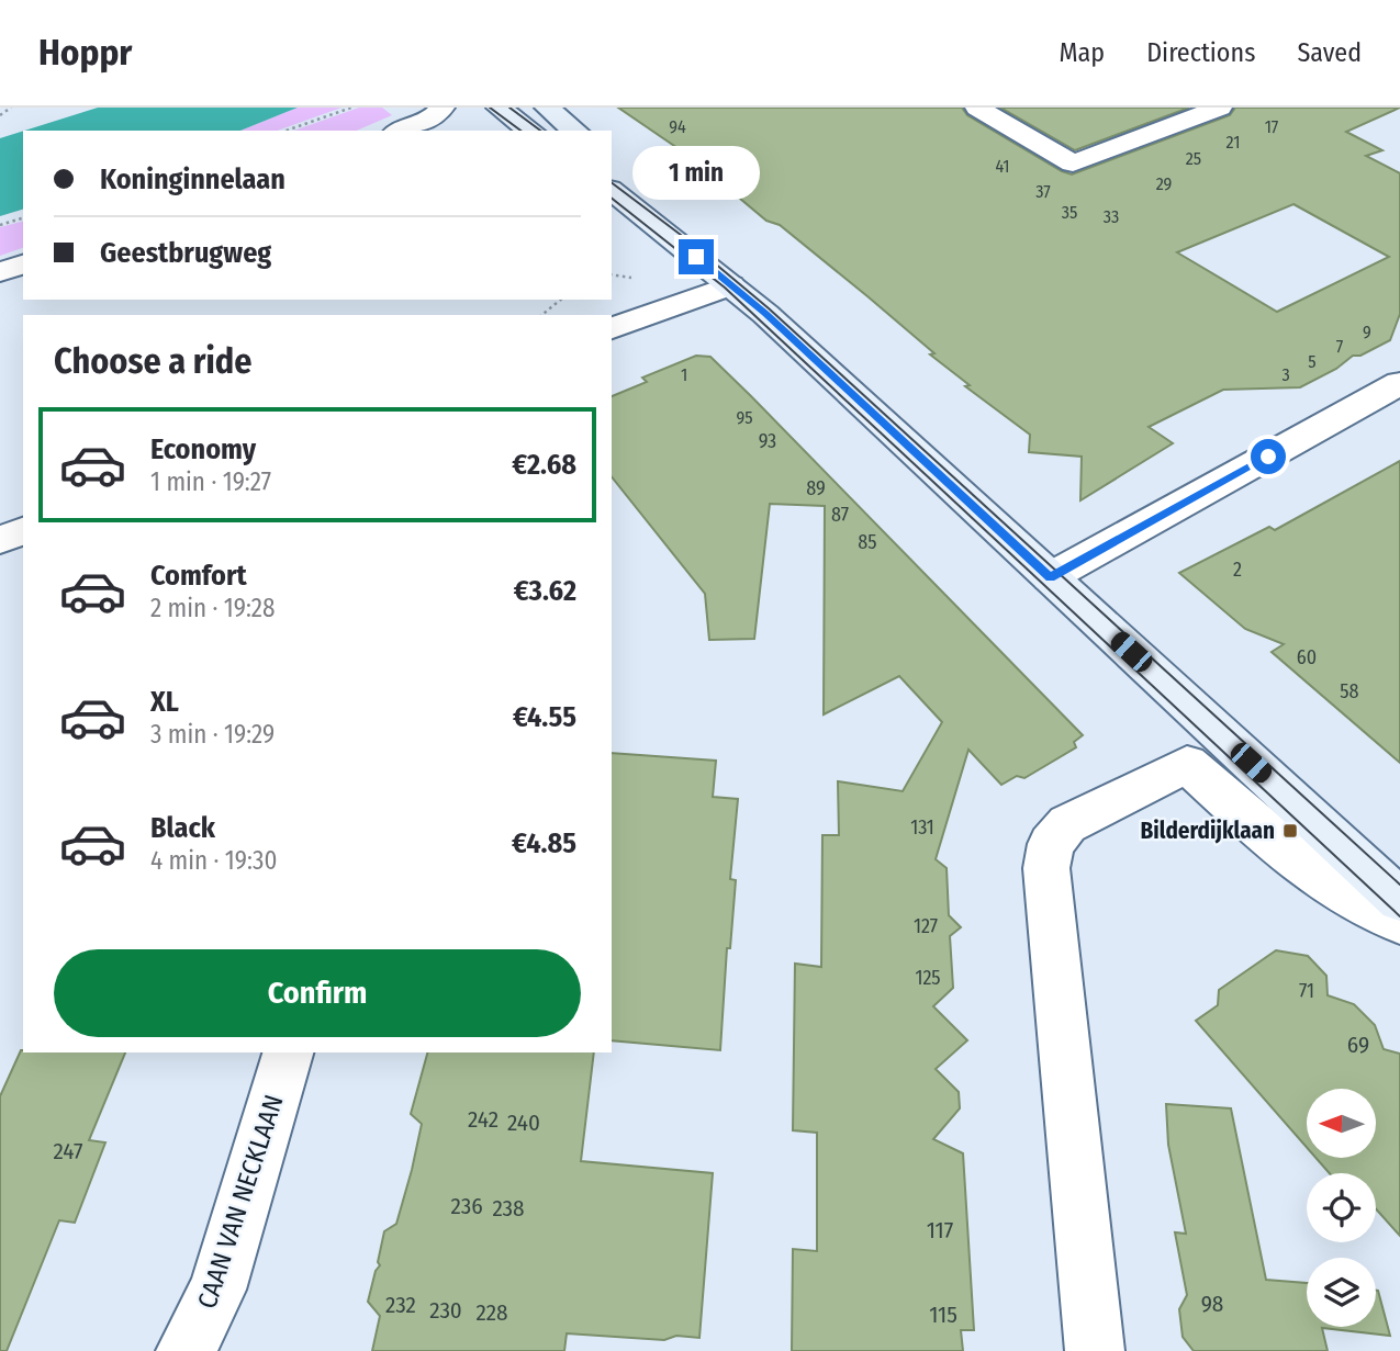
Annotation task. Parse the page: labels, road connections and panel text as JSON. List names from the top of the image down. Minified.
{"streets":{"street":["CAAN VAN NECKLAAN"]},"places":{"transit":["Bilderdijklaan"]},"house_numbers":["94","17","21","25","41","29","37","35","33","9","7","5","1","3","95","93","89","87","85","2","60","58","131","127","125","71","69","242","240","247","236","238","117","98","232","230","228","115"],"north":"left","page":{"header":"Hoppr","nav":["Map","Directions","Saved"],"banner":["Koninginnelaan","Geestbrugweg"],"bubble":"1 min","heading":"Choose a ride","list":[{"name":"Economy","note":"1 min · 19:27","value":"€2.68"},{"name":"Comfort","note":"2 min · 19:28","value":"€3.62"},{"name":"XL","note":"3 min · 19:29","value":"€4.55"},{"name":"Black","note":"4 min · 19:30","value":"€4.85"}],"buttons":"Confirm"}}
